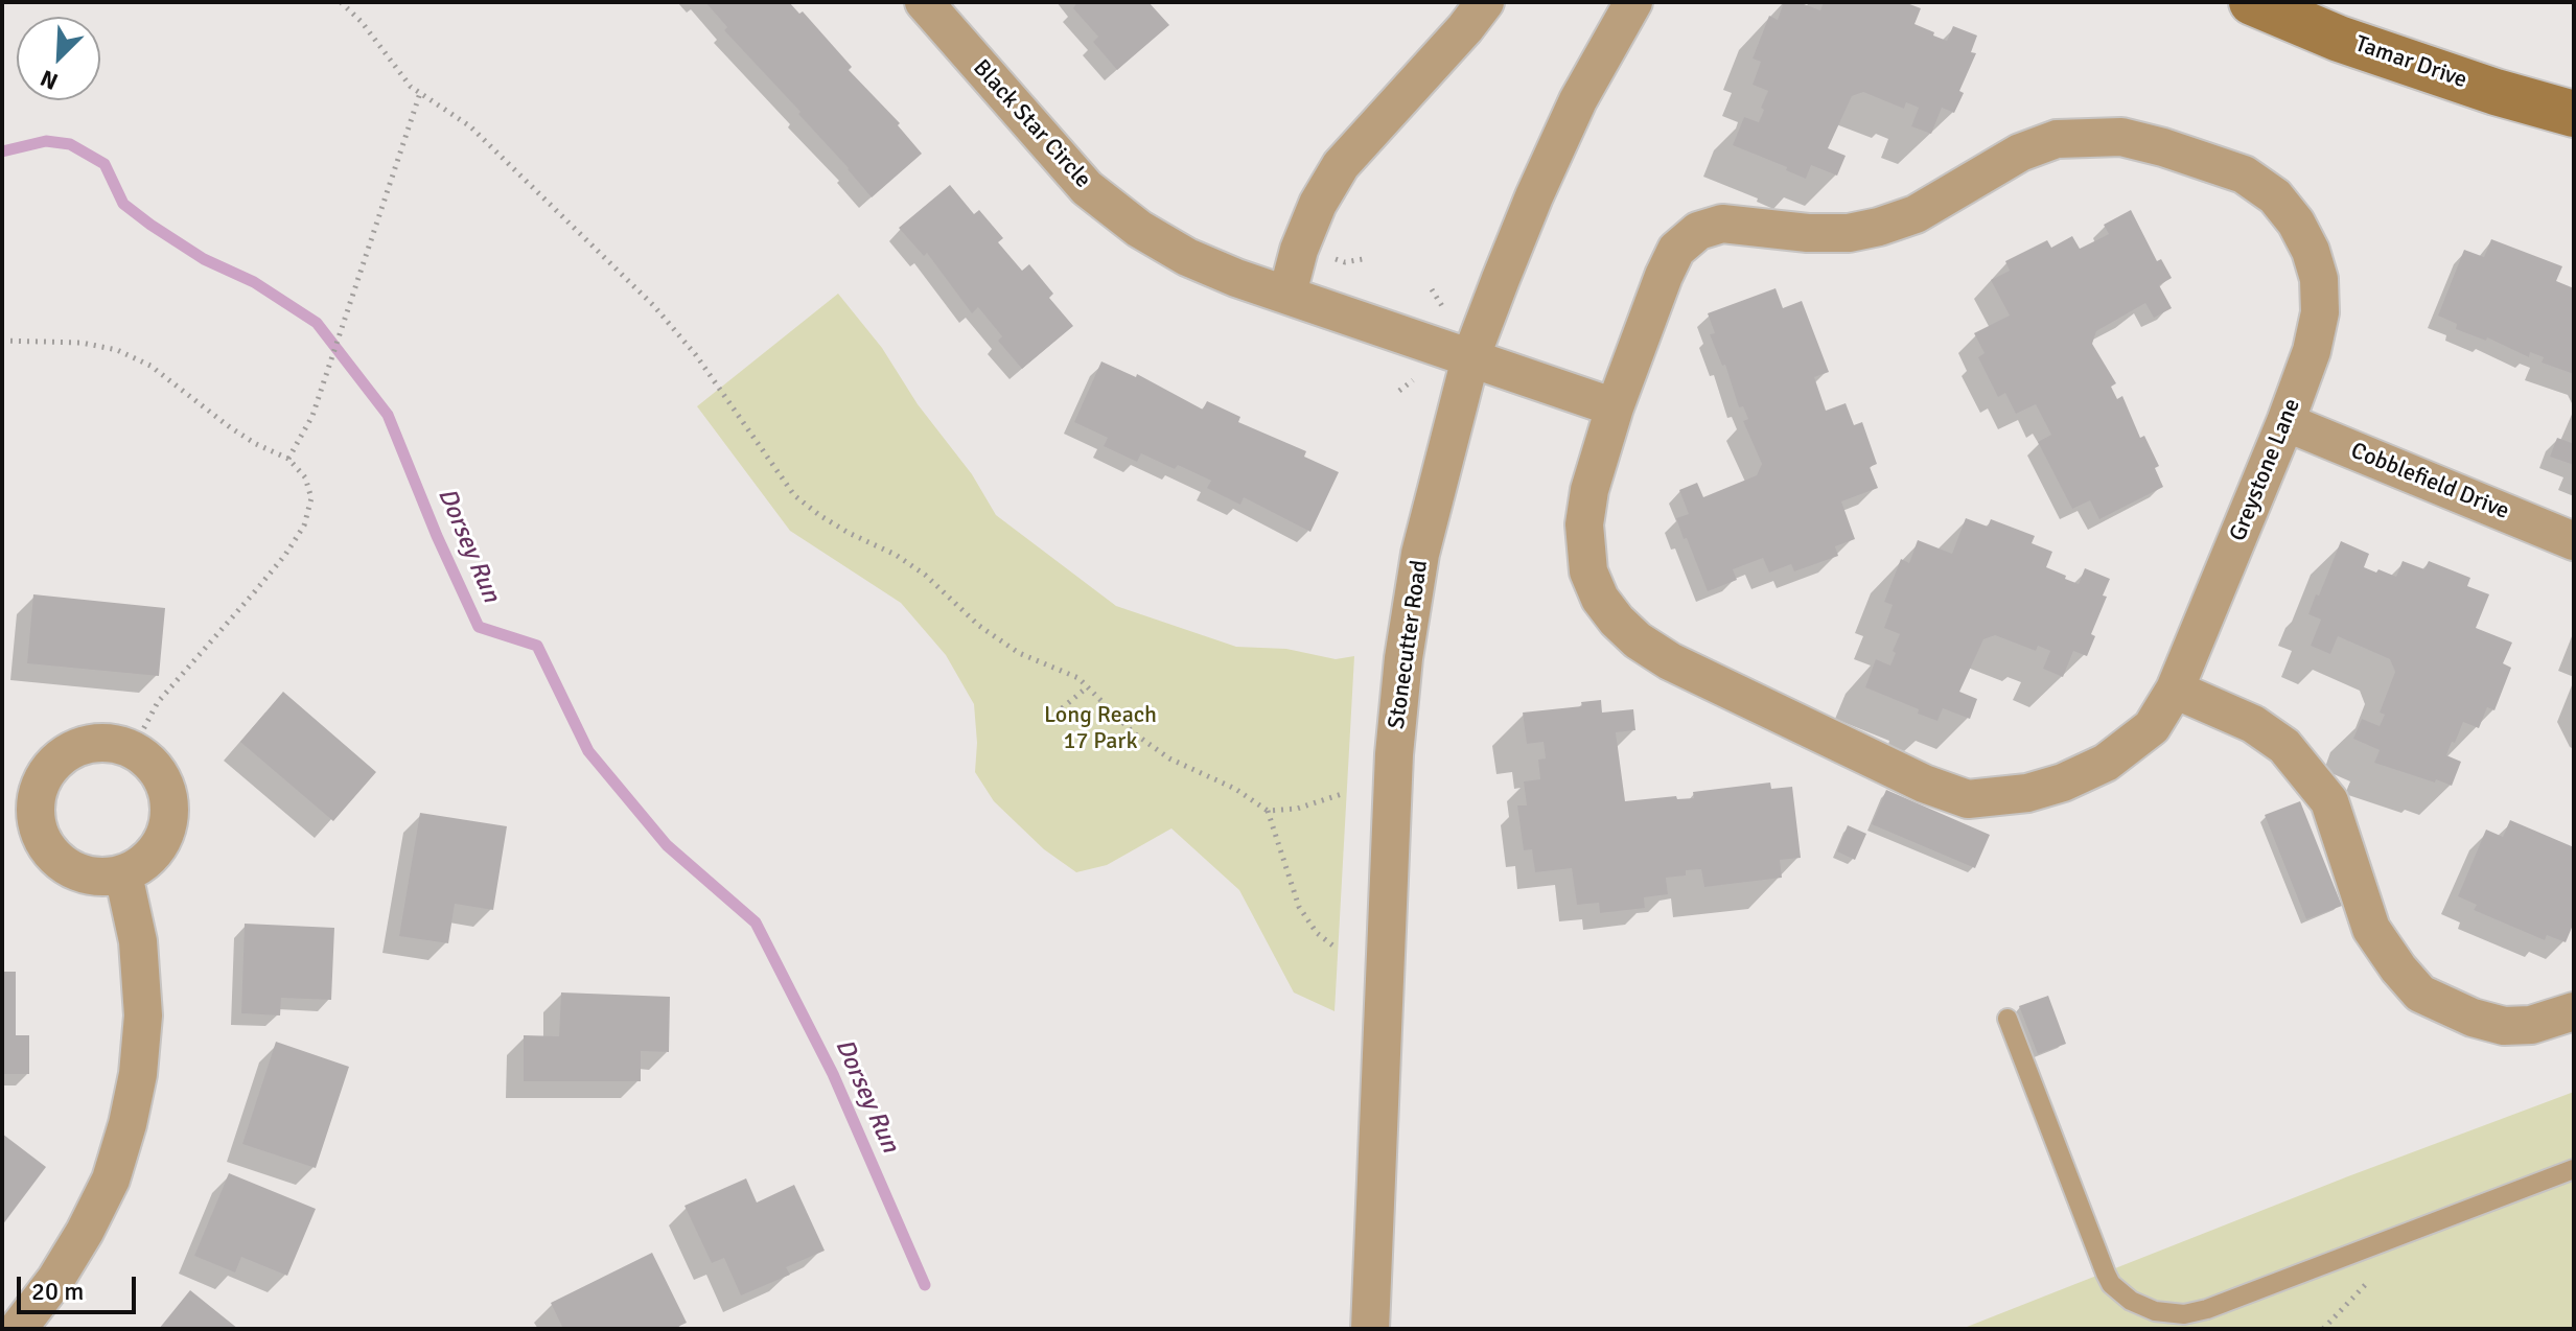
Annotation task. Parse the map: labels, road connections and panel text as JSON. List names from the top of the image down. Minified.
{"streets":{"street":["Tamar Drive","Black Star Circle","Greystone Lane","Cobblefield Drive","Stonecutter Road"]},"crossings":[["Black Star Circle","Stonecutter Road"],["Greystone Lane","Cobblefield Drive"]],"water":["Dorsey Run"],"parks":["Long Reach 17 Park"],"scale_bar":"20 m","north":"bottom left"}
